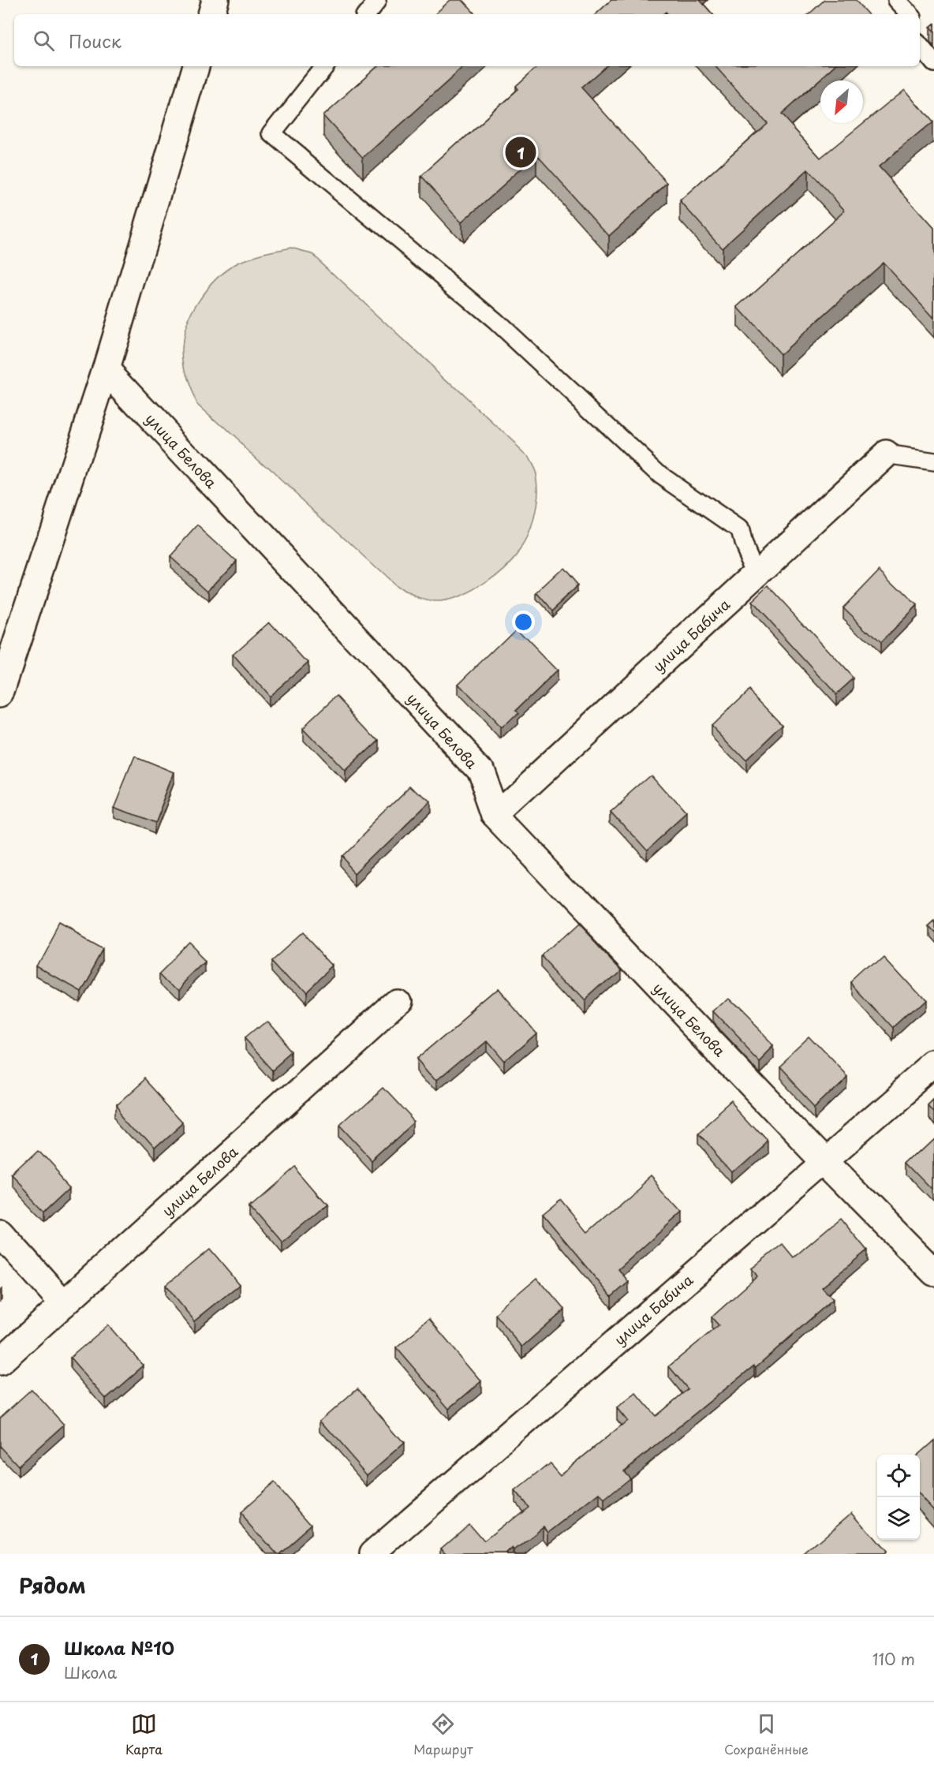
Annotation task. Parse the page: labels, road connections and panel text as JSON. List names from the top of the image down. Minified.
{"streets":{"street":["улица Белова","улица Бабича"]},"crossings":[["улица Белова","улица Бабича"]],"north":"bottom left","page":{"search":"Поиск","pins":"1","heading":"Рядом","list":[{"mark":"1","name":"Школа №10","note":"Школа","value":"110 m"}],"nav":["Карта","Маршрут","Сохранённые"]}}
